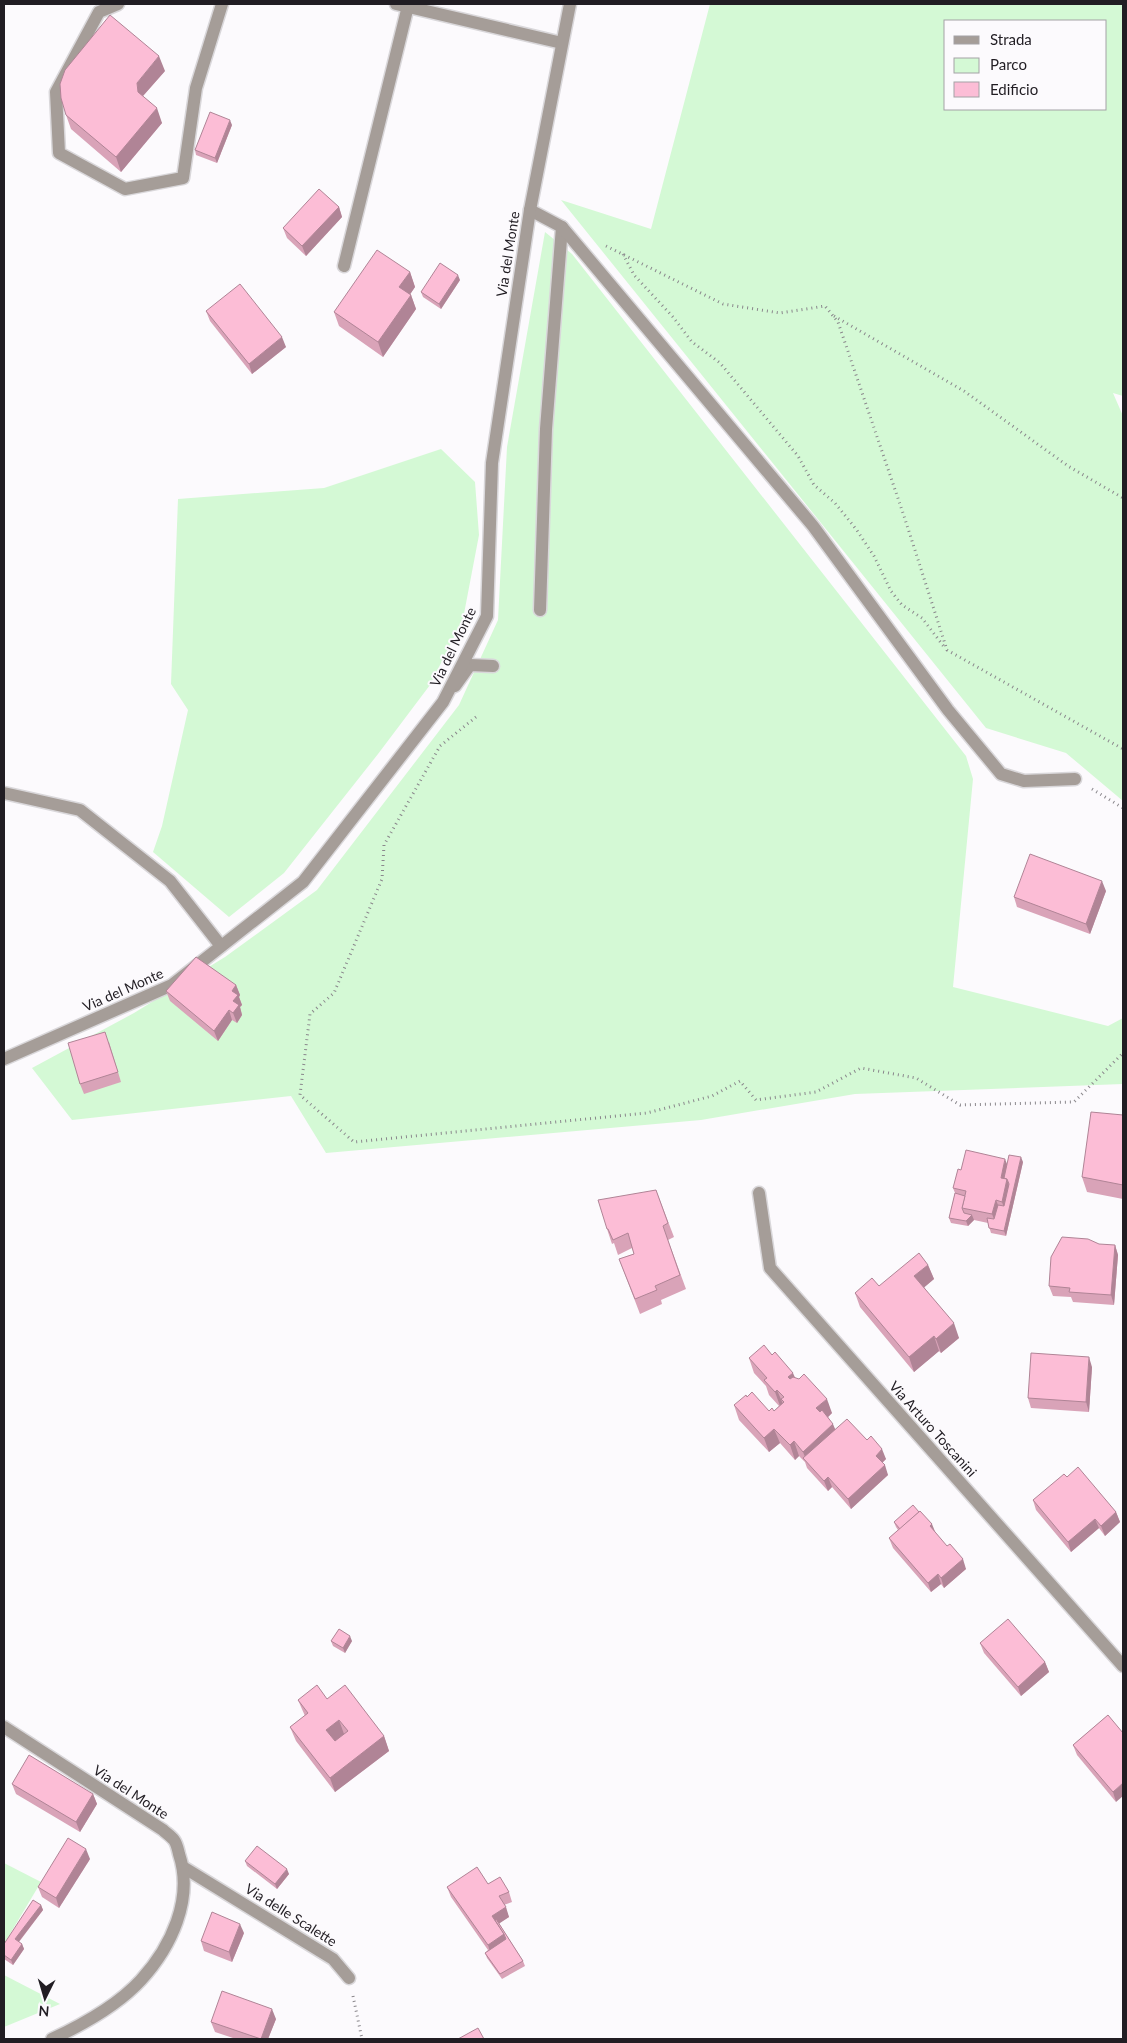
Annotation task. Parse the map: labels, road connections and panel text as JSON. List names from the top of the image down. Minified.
{"streets":{"street":["Via del Monte","Via Arturo Toscanini","Via delle Scalette"]},"crossings":[["Via del Monte","Via delle Scalette"]],"legend":["Strada","Parco","Edificio"],"north":"bottom"}
